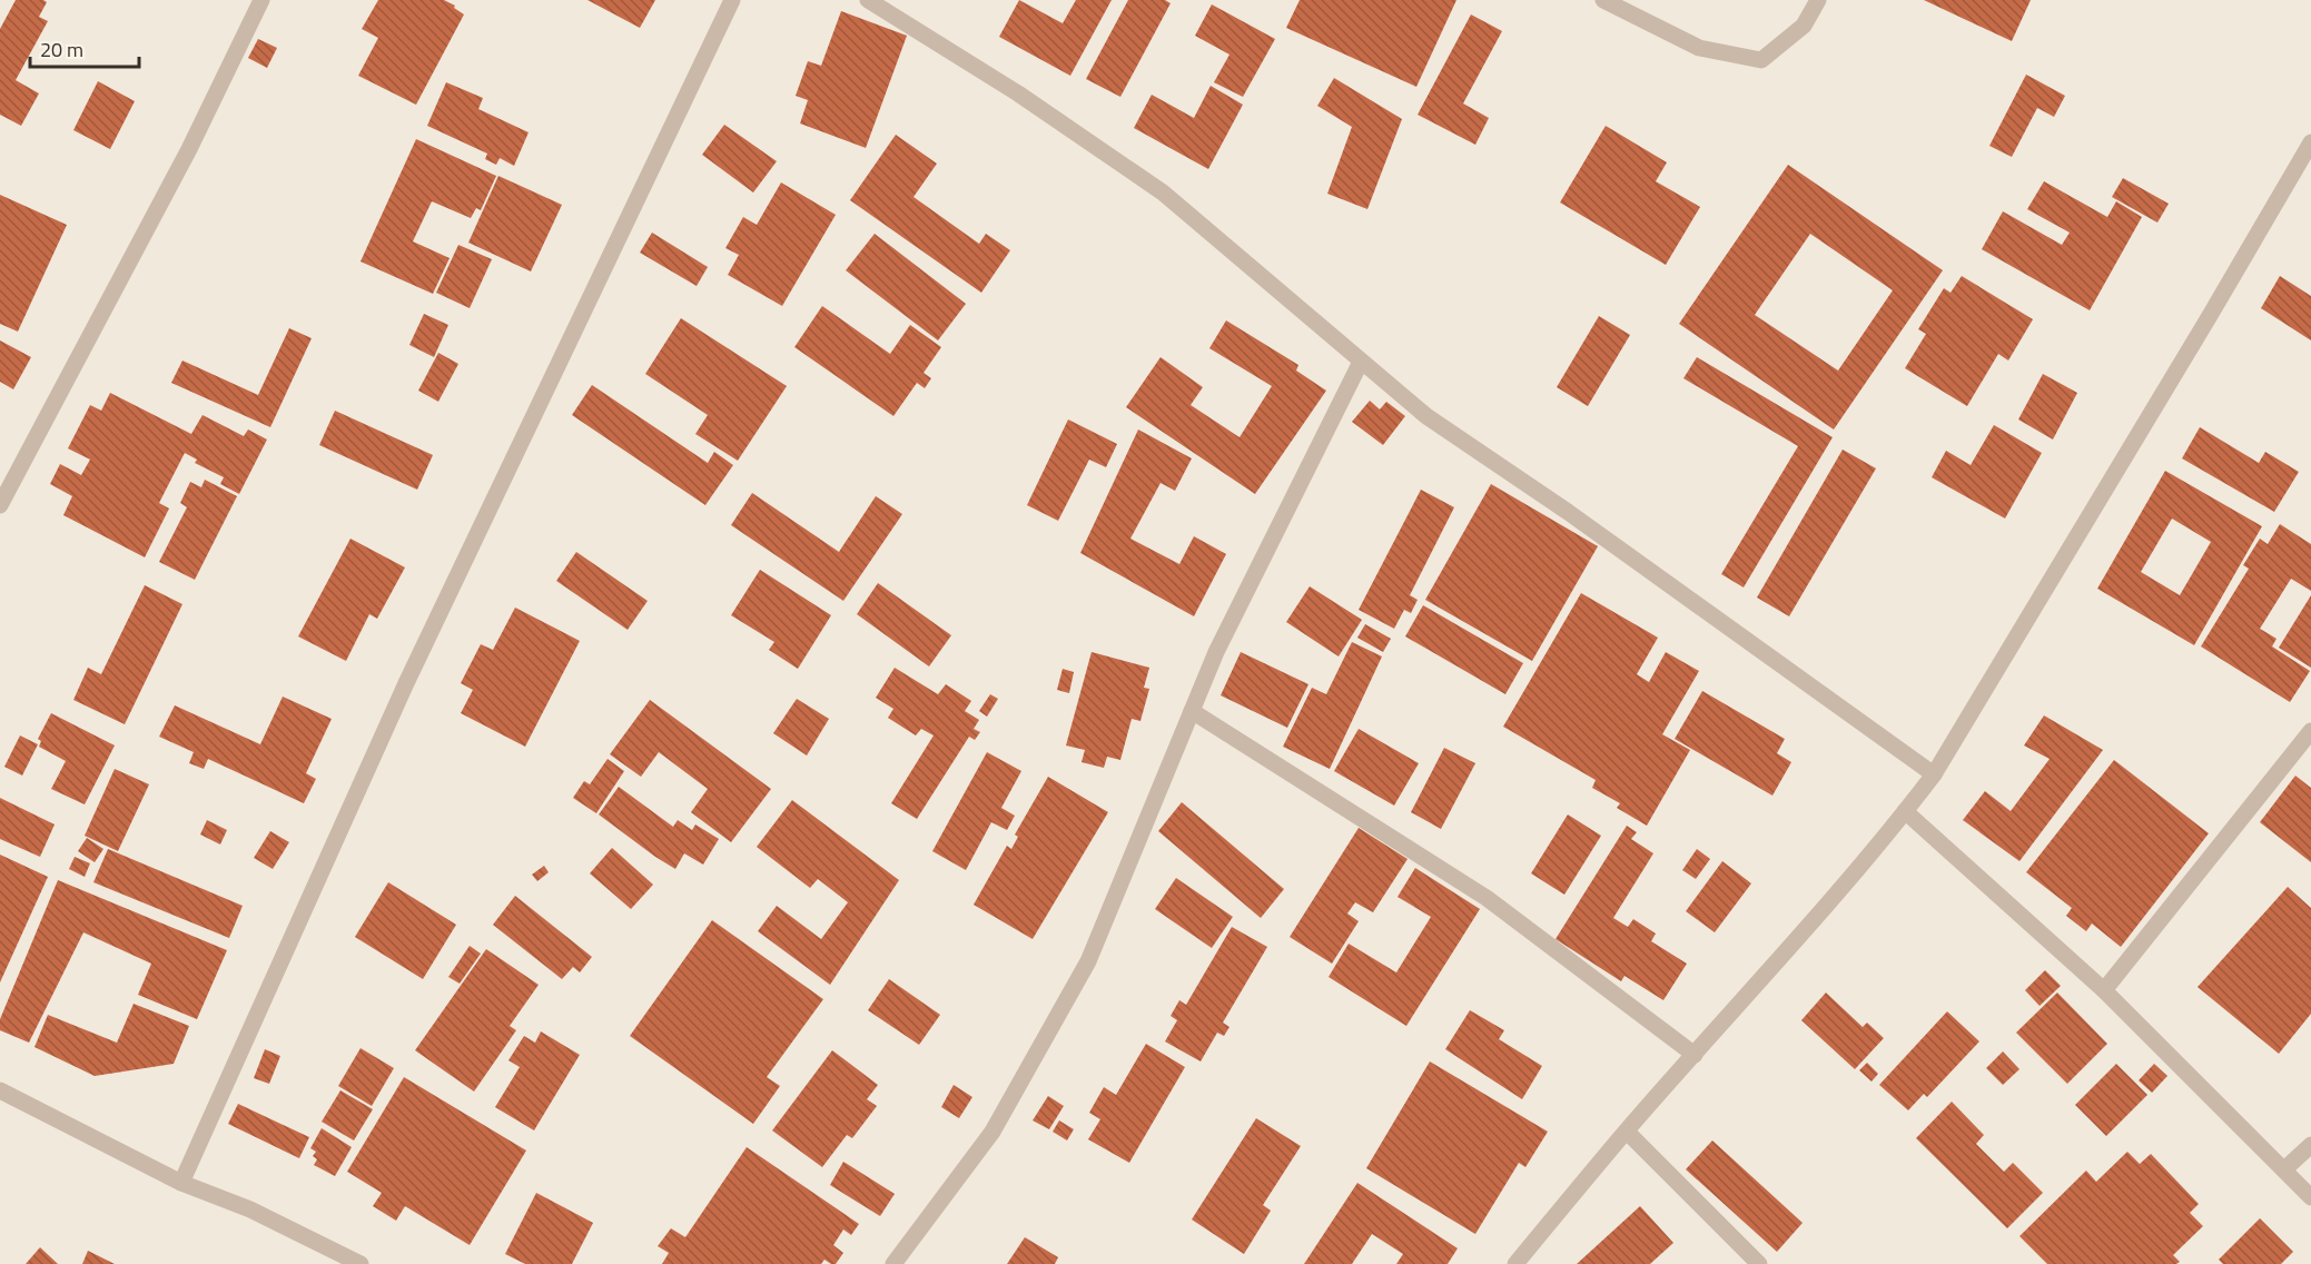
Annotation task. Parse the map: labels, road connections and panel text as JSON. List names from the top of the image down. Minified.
{"scale_bar":"20 m"}
